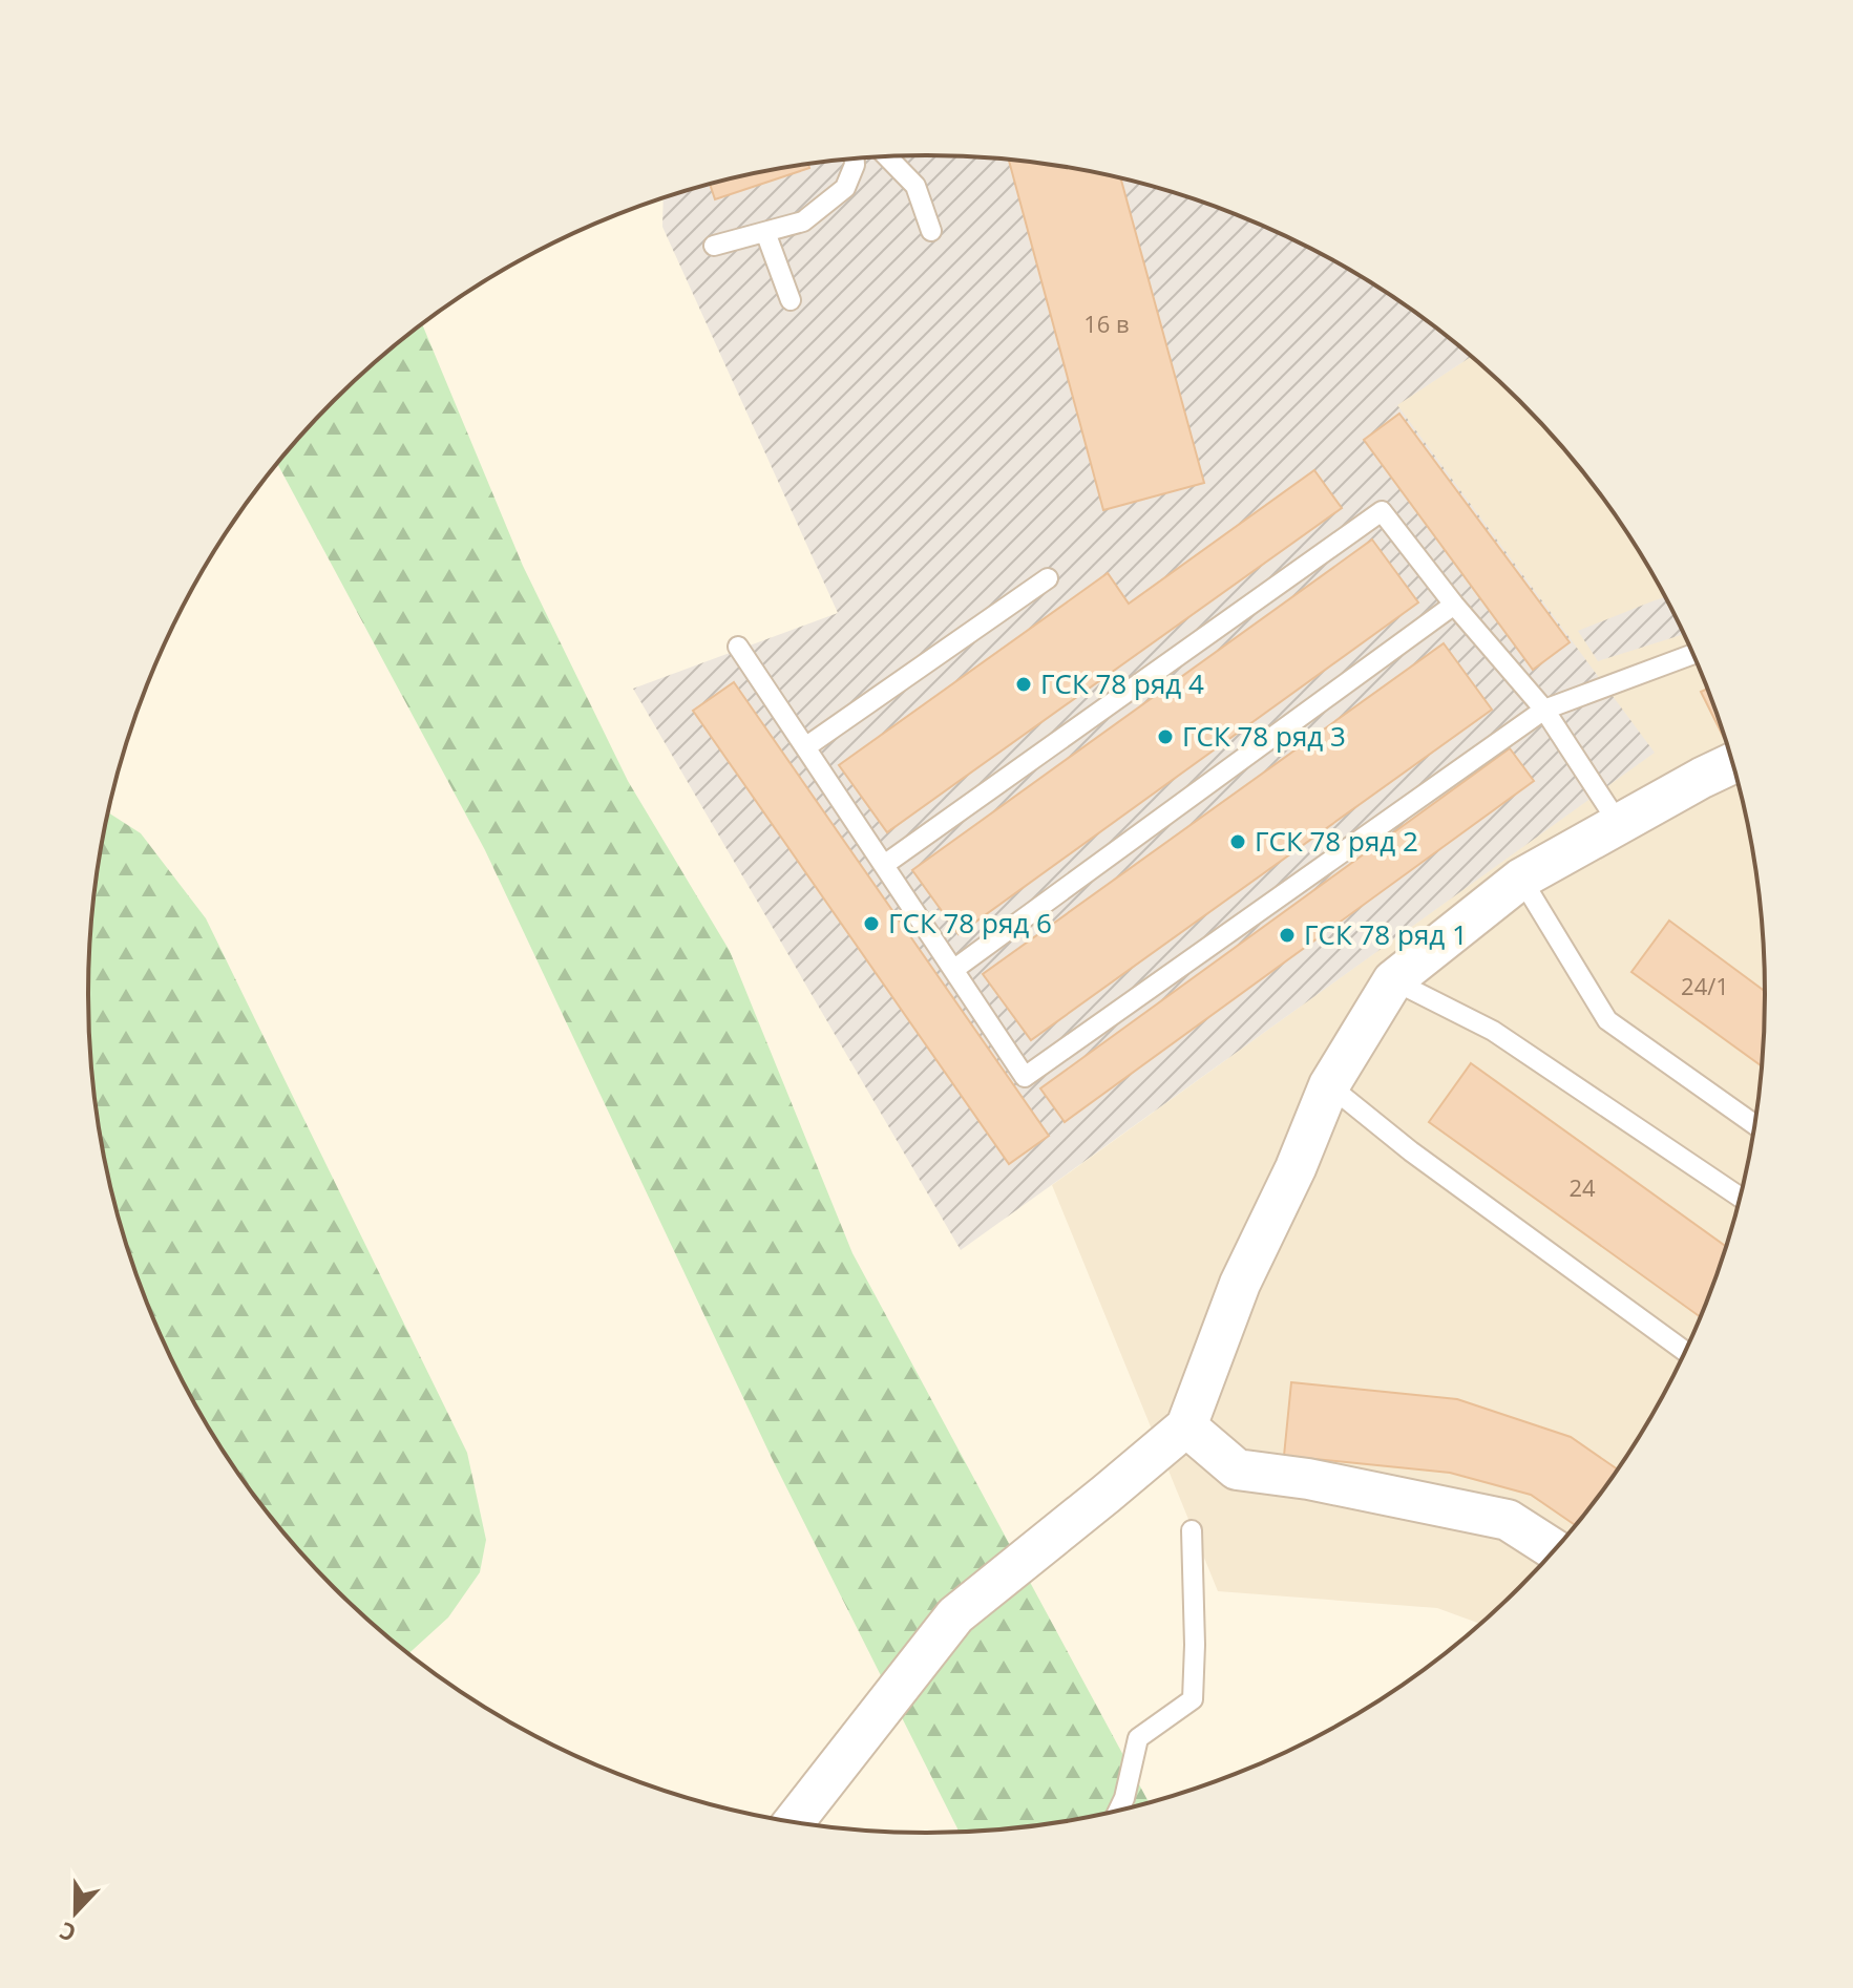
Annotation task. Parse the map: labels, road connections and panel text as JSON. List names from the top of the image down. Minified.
{"places":["ГСК 78 ряд 4","ГСК 78 ряд 3","ГСК 78 ряд 2","ГСК 78 ряд 6","ГСК 78 ряд 1"],"house_numbers":["16 в","24/1","24"],"north":"bottom"}
